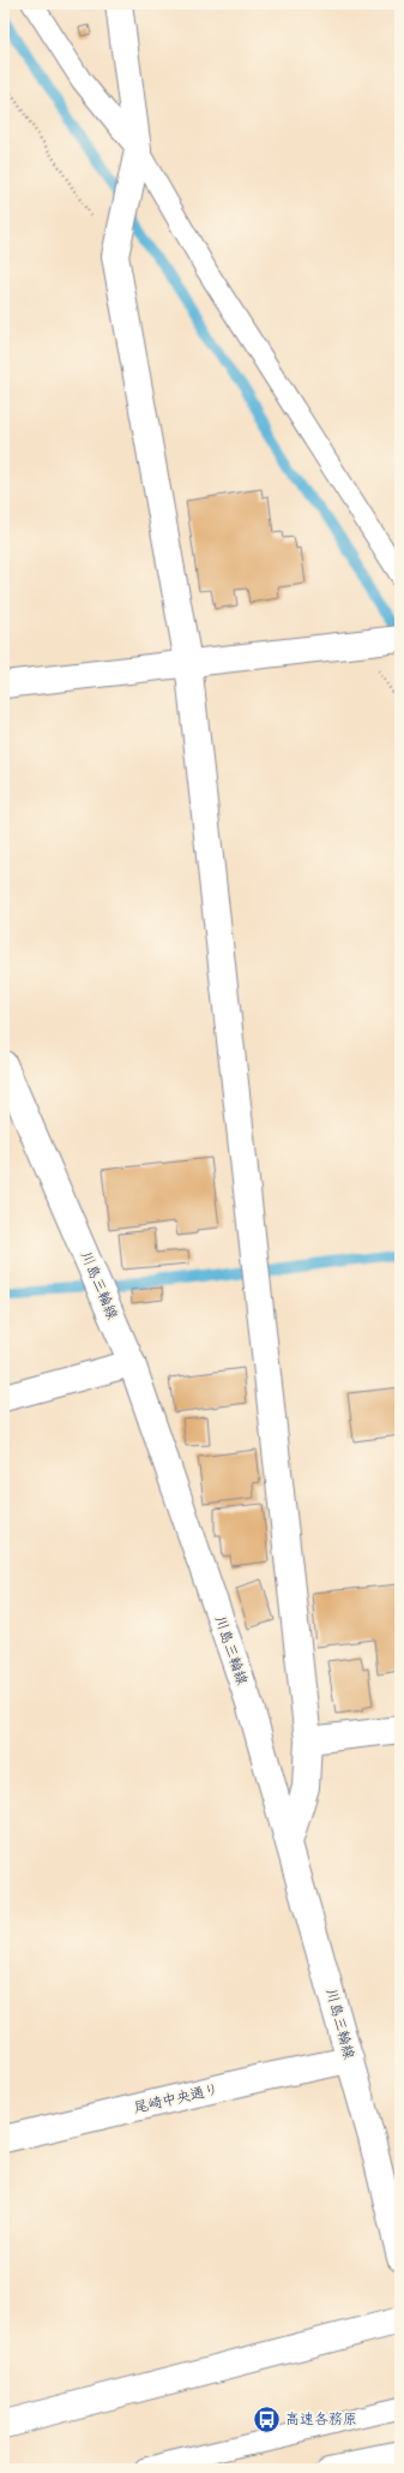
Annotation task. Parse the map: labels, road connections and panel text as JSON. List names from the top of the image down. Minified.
{"streets":{"main road":["川島三輪線","尾崎中央通り"]},"crossings":[["川島三輪線","尾崎中央通り"]],"places":{"bus stop":["高速各務原"]}}
